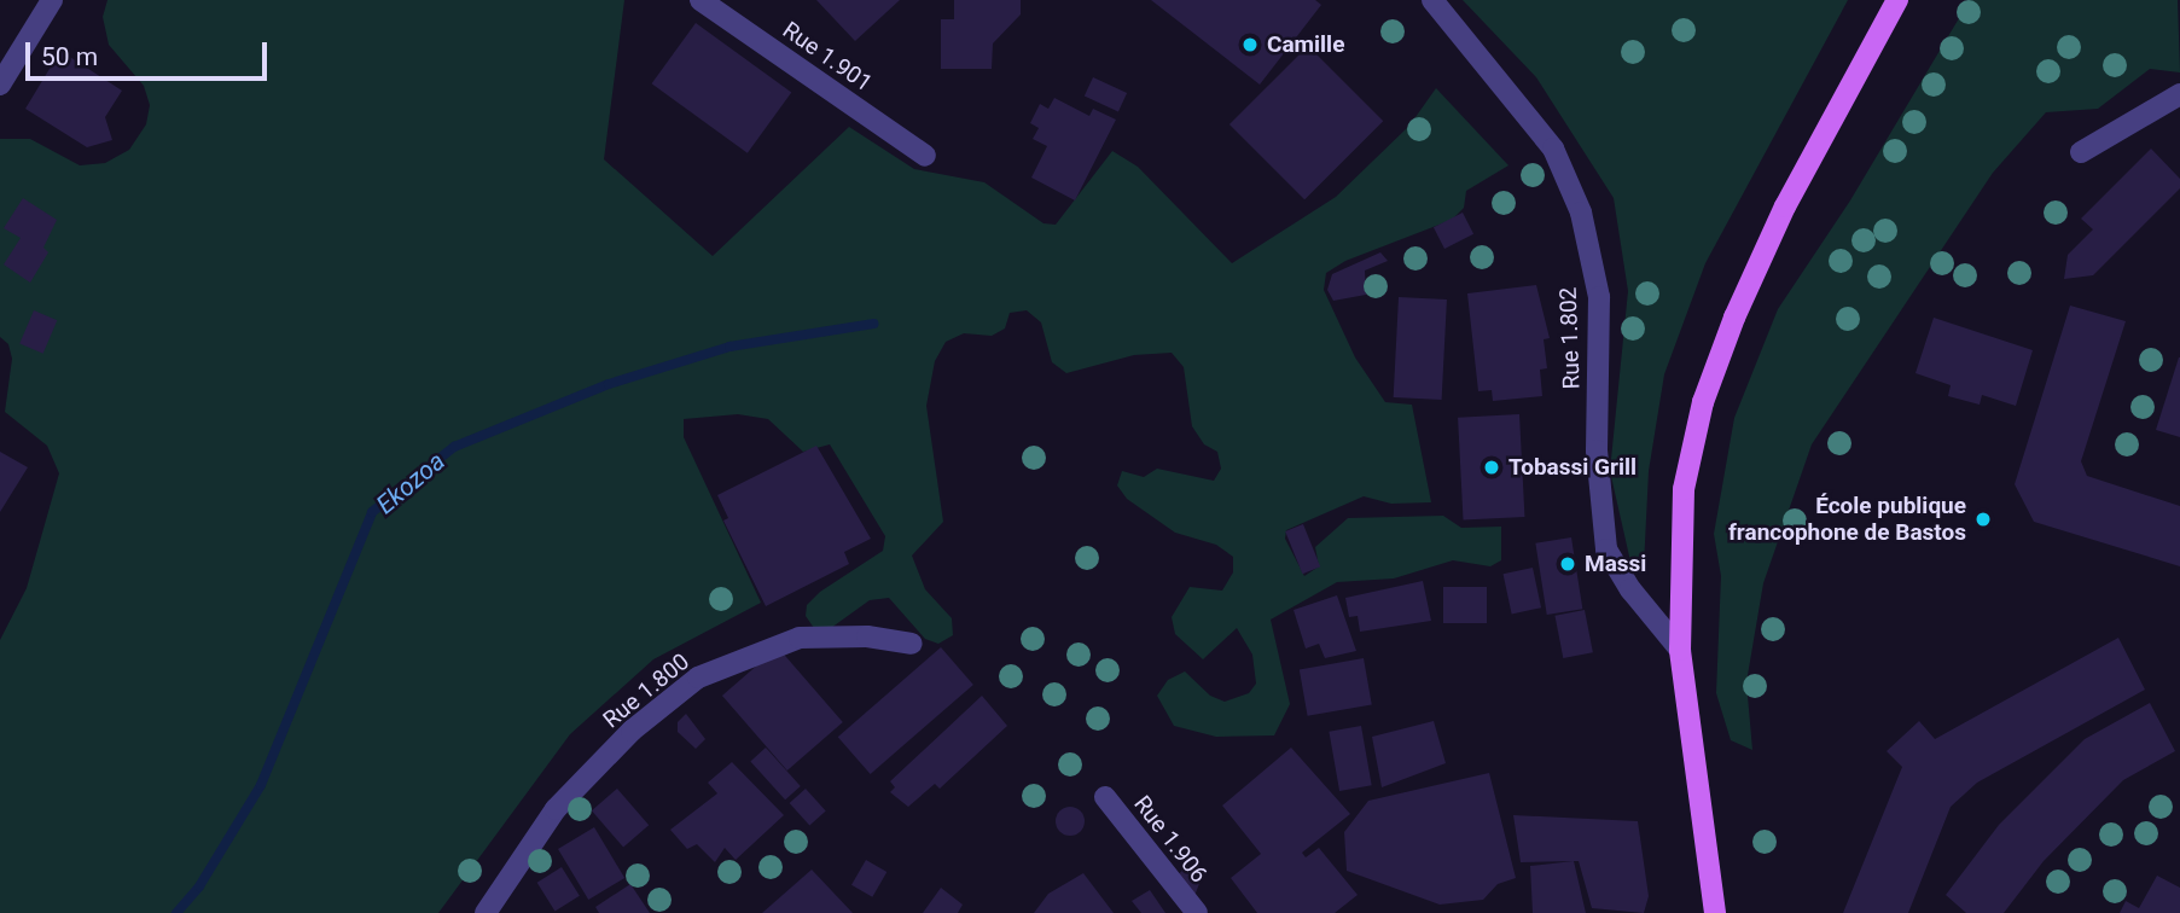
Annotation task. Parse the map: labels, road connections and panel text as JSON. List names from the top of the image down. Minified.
{"streets":{"street":["Rue 1.901","Rue 1.802","Rue 1.800","Rue 1.906"]},"water":["Ekozoa"],"places":["Camille","Tobassi Grill","École publique francophone de Bastos","Massi"],"scale_bar":"50 m"}
